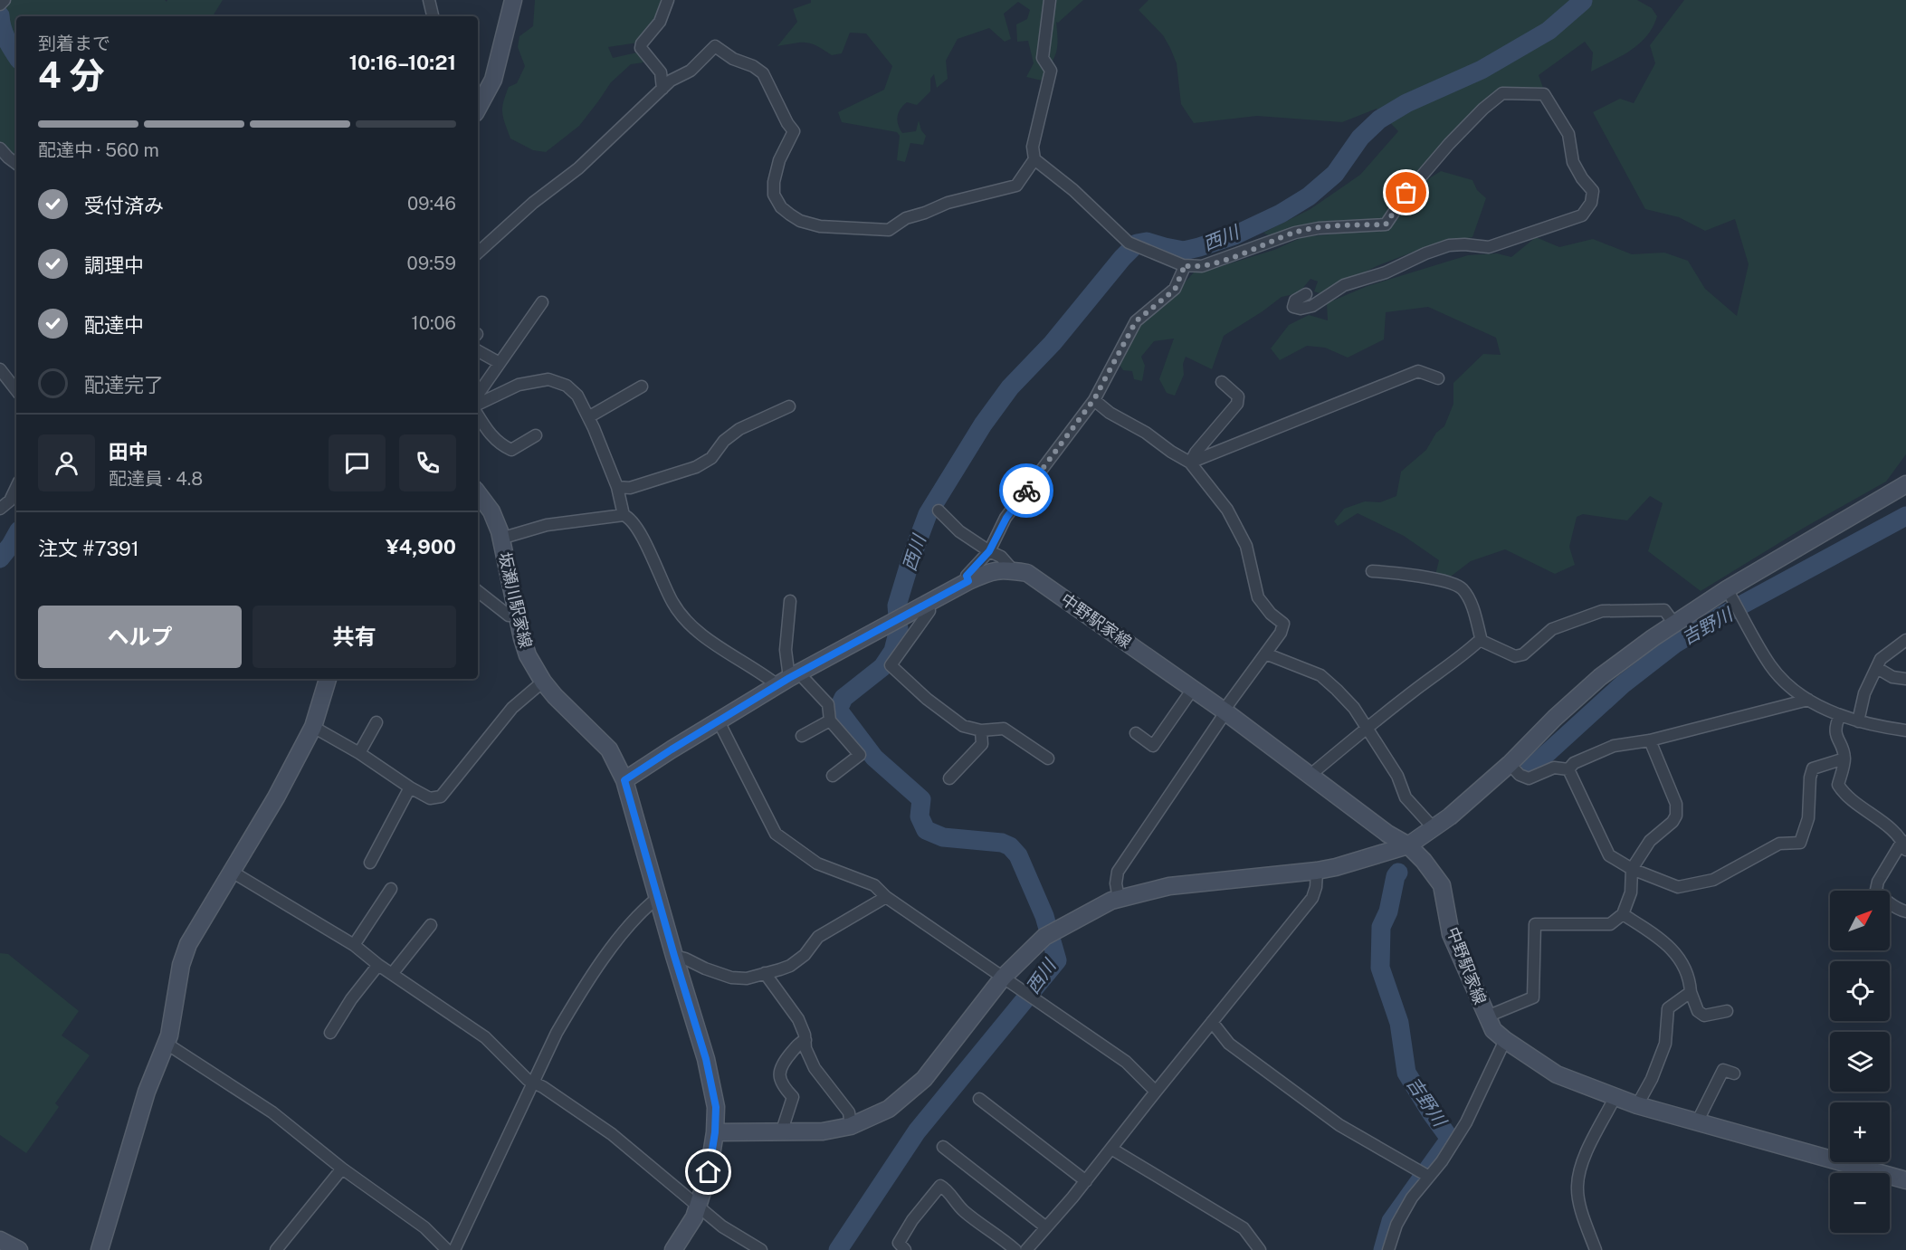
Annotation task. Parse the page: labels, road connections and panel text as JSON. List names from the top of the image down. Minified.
{"streets":{"main road":["坂瀬川駅家線","中野駅家線"]},"crossings":[["坂瀬川駅家線","中野駅家線"]],"water":["西川","吉野川"],"north":"top right","page":{"heading":["4 分","到着まで","10:16–10:21"],"panel":["田中","配達員 · 4.8","注文 #7391","¥4,900"],"bar":"配達中 · 560 m","list":[["受付済み","09:46"],["調理中","09:59"],["配達中","10:06"],"配達完了"],"buttons":["ヘルプ","共有"],"map_buttons":["+","−"]}}
